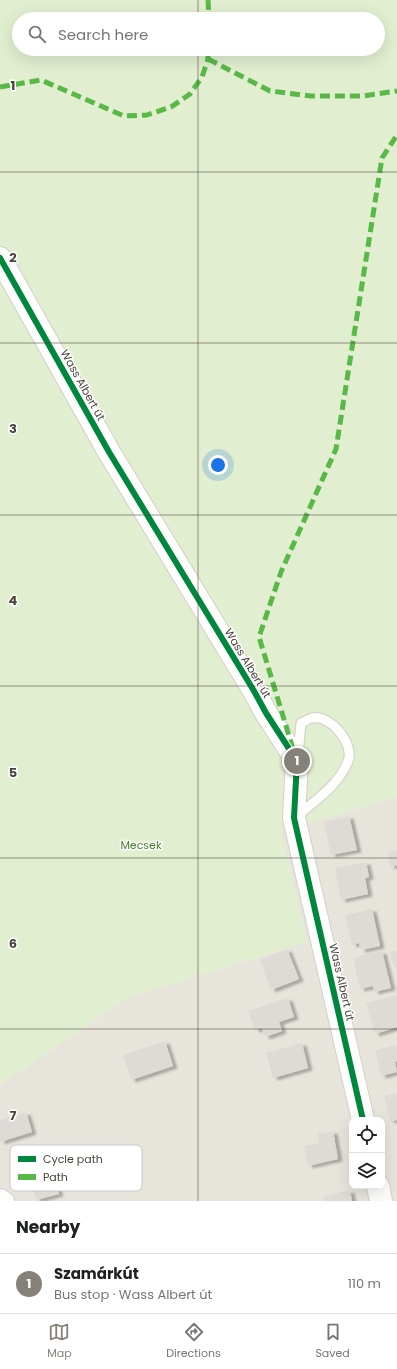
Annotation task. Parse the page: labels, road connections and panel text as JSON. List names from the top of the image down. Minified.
{"streets":{"street":["Wass Albert út"]},"parks":["Mecsek"],"legend":["Cycle path","Path"],"page":{"search":"Search here","pins":"1","heading":"Nearby","list":[{"mark":"1","name":"Szamárkút","note":"Bus stop · Wass Albert út","value":"110 m"}],"nav":["Map","Directions","Saved"]},"grid":{"rows":["1","2","3","4","5","6","7"]}}
